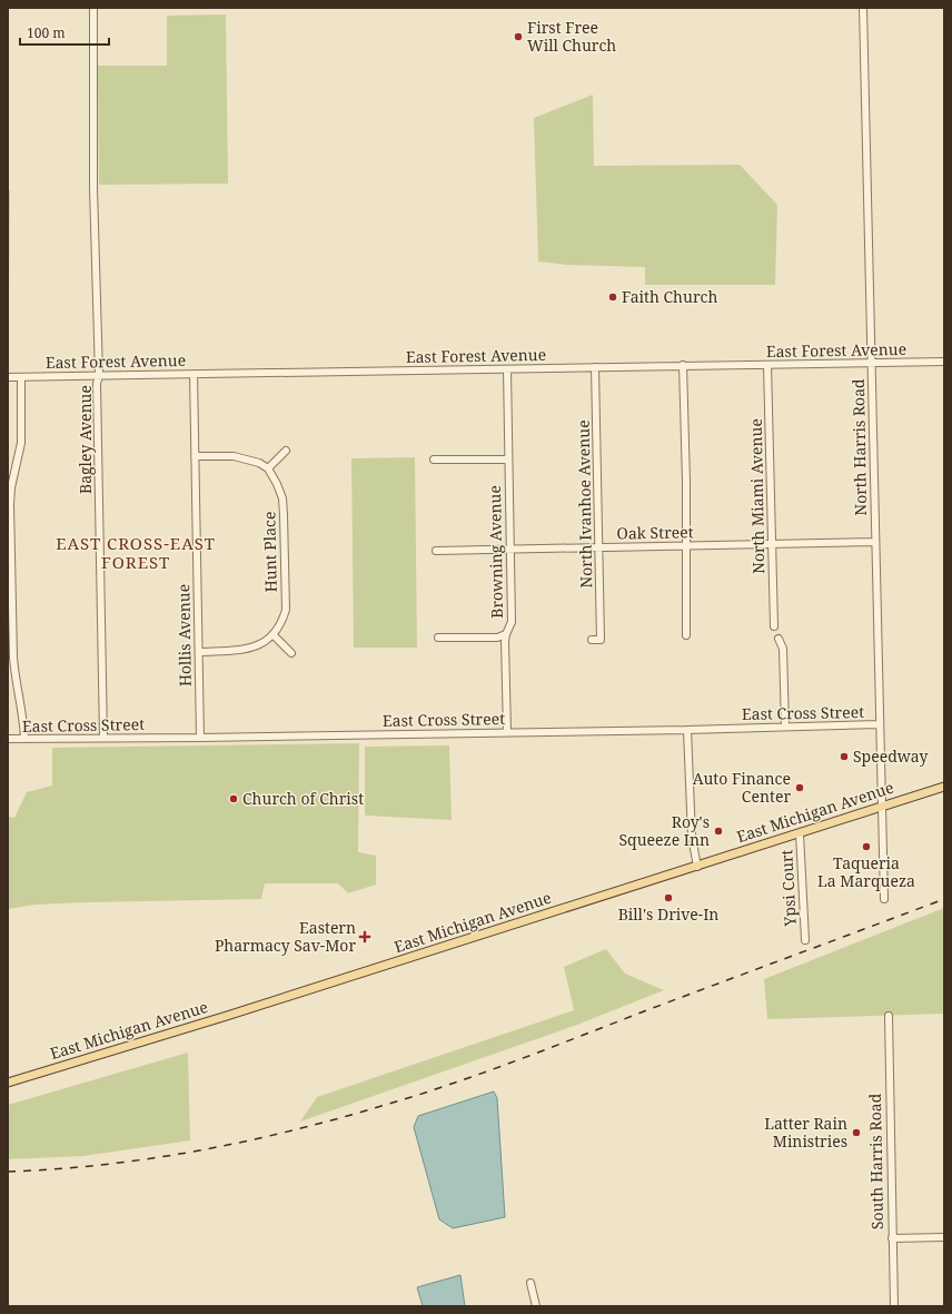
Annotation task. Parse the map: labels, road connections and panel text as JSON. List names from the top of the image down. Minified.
{"streets":{"main road":["East Michigan Avenue"],"street":["East Forest Avenue","Bagley Avenue","North Harris Road","North Miami Avenue","North Ivanhoe Avenue","Oak Street","Hunt Place","Browning Avenue","Hollis Avenue","East Cross Street","Ypsi Court","South Harris Road"]},"crossings":[["East Forest Avenue","Bagley Avenue"],["East Forest Avenue","North Harris Road"],["East Forest Avenue","North Miami Avenue"],["East Forest Avenue","North Ivanhoe Avenue"],["East Forest Avenue","Browning Avenue"],["East Forest Avenue","Hollis Avenue"],["Bagley Avenue","East Cross Street"],["North Harris Road","Oak Street"],["North Harris Road","East Cross Street"],["North Harris Road","East Michigan Avenue"],["North Miami Avenue","Oak Street"],["North Ivanhoe Avenue","Oak Street"],["Oak Street","Browning Avenue"],["Browning Avenue","East Cross Street"],["Hollis Avenue","East Cross Street"],["East Michigan Avenue","Ypsi Court"]],"districts":["EAST CROSS-EAST FOREST"],"places":{"other":["First Free Will Church","Faith Church","Speedway","Auto Finance Center","Church of Christ","Roy's Squeeze Inn","Taqueria La Marqueza","Bill's Drive-In","Latter Rain Ministries"],"health":["Eastern Pharmacy Sav-Mor"]},"scale_bar":"100 m"}
